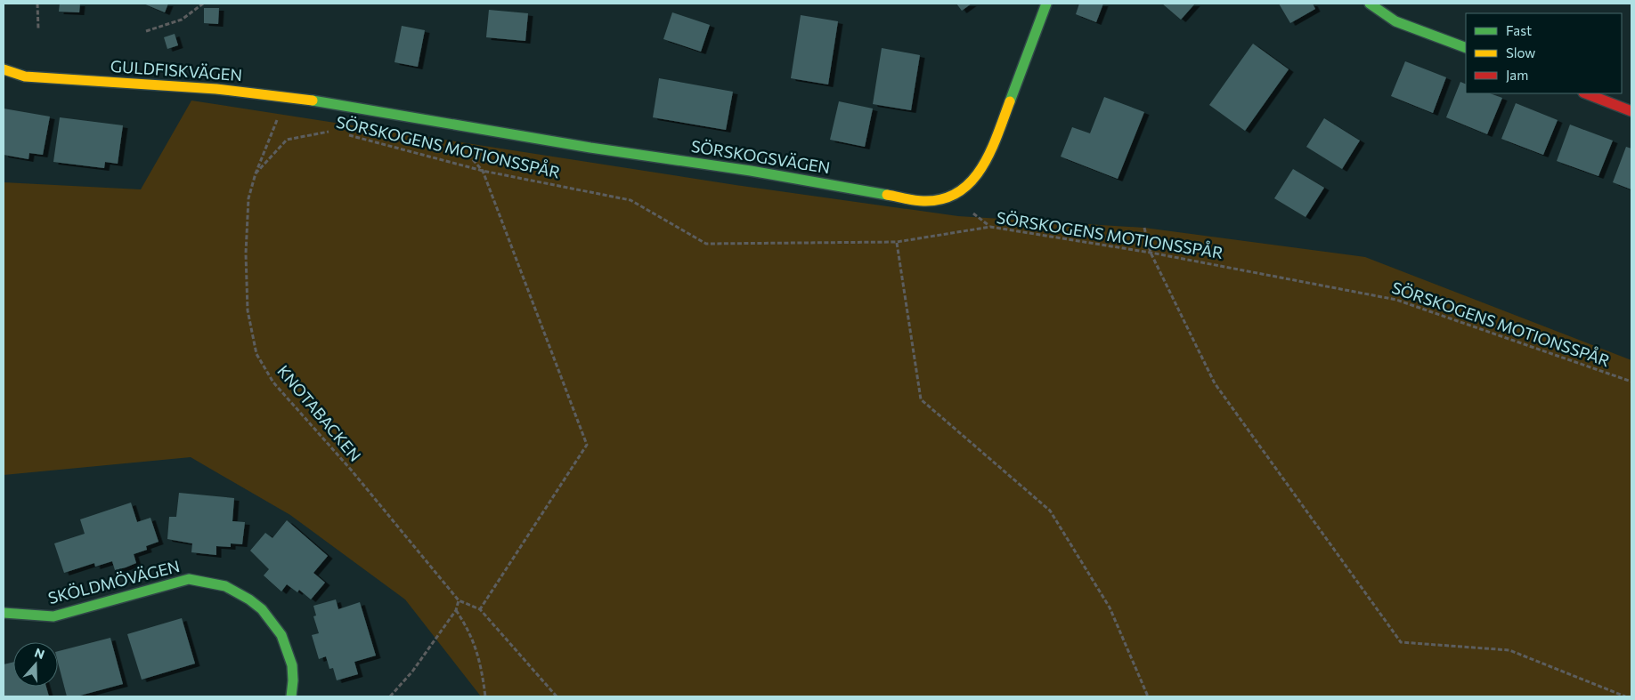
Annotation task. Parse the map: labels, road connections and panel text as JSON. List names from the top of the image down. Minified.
{"streets":{"street":["GULDFISKVÄGEN","SÖRSKOGSVÄGEN","SKÖLDMÖVÄGEN"],"path":["SÖRSKOGENS MOTIONSSPÅR","KNOTABACKEN"]},"crossings":[["GULDFISKVÄGEN","SÖRSKOGSVÄGEN"],["GULDFISKVÄGEN","KNOTABACKEN"],["SÖRSKOGENS MOTIONSSPÅR","KNOTABACKEN"]],"legend":["Fast","Slow","Jam"],"north":"top"}
